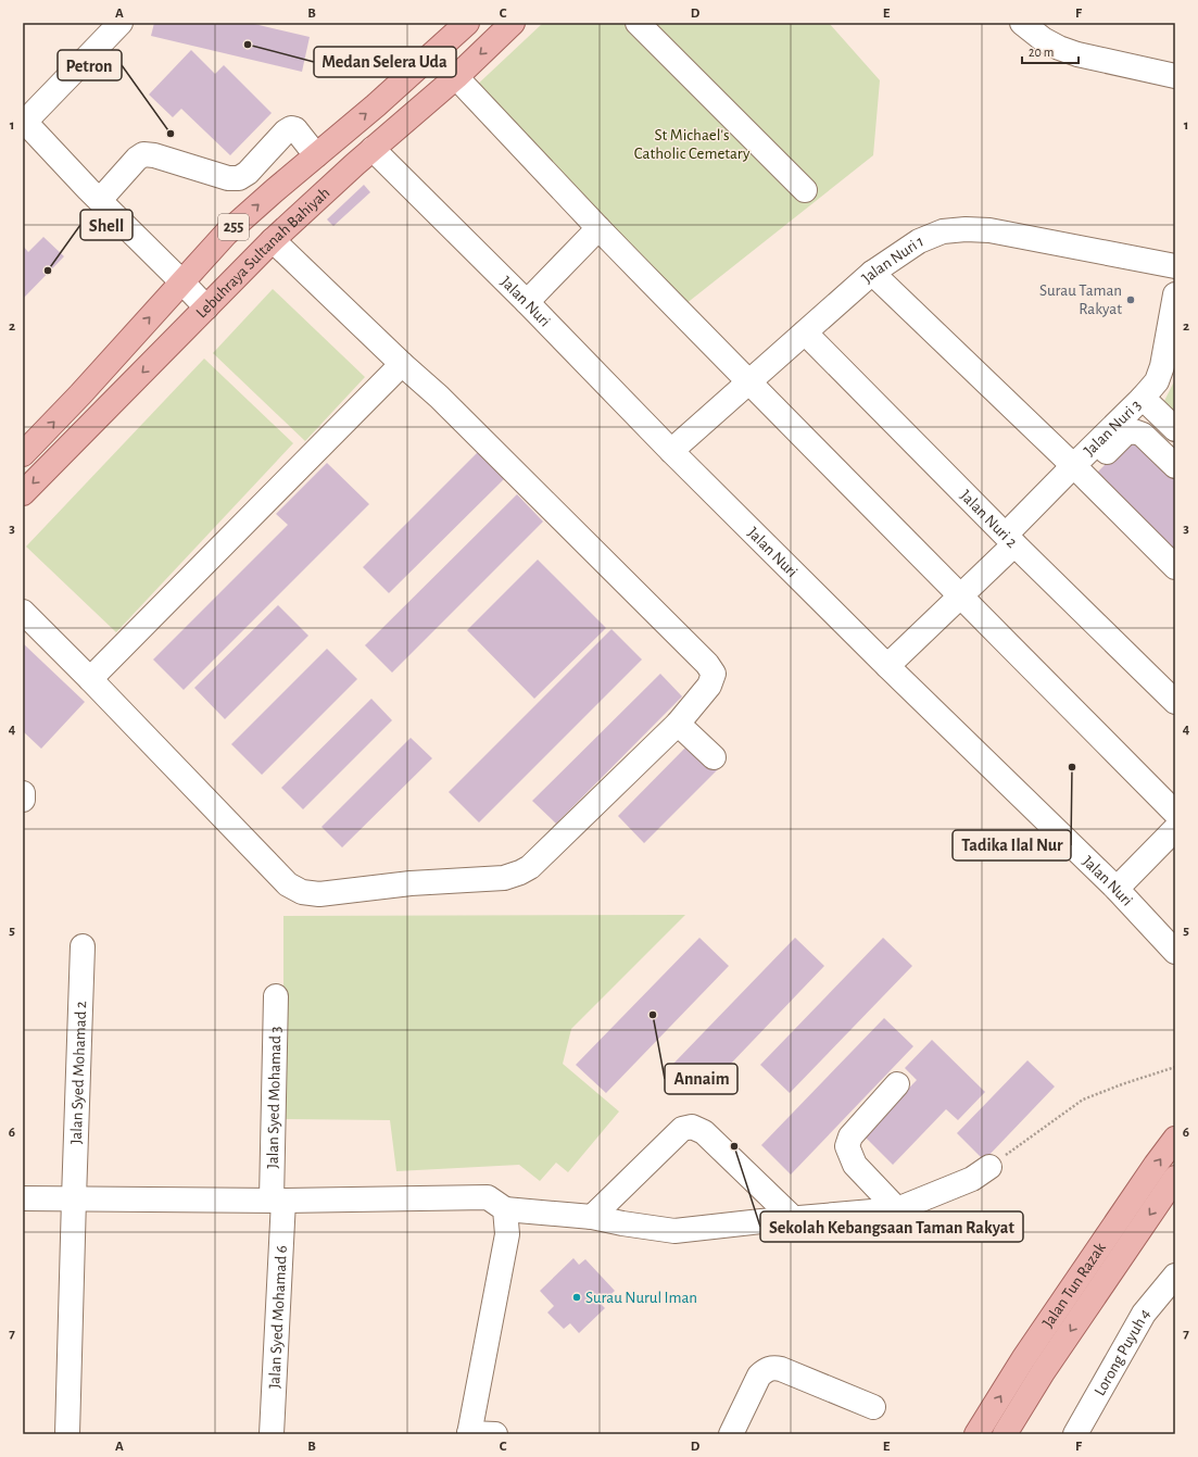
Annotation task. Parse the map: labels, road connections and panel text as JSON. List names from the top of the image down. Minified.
{"streets":{"main road":["255","Lebuhraya Sultanah Bahiyah","Jalan Tun Razak"],"street":["Jalan Nuri 1","Jalan Nuri","Jalan Nuri 3","Jalan Nuri 2","Jalan Syed Mohamad 2","Jalan Syed Mohamad 3","Jalan Syed Mohamad 6","Lorong Puyuh 4"]},"crossings":[["Lebuhraya Sultanah Bahiyah","Jalan Nuri"],["Jalan Nuri 1","Jalan Nuri"],["Jalan Nuri 1","Jalan Nuri 2"],["Jalan Nuri","Jalan Nuri 3"],["Jalan Nuri 3","Jalan Nuri 2"],["Jalan Syed Mohamad 3","Jalan Syed Mohamad 6"]],"parks":["St Michael's Catholic Cemetary"],"places":["Medan Selera Uda","Petron","Shell","Surau Taman Rakyat","Tadika Ilal Nur","Annaim","Sekolah Kebangsaan Taman Rakyat","Surau Nurul Iman"],"scale_bar":"20 m","grid":{"columns":["A","B","C","D","E","F"],"rows":["1","2","3","4","5","6","7"]}}
